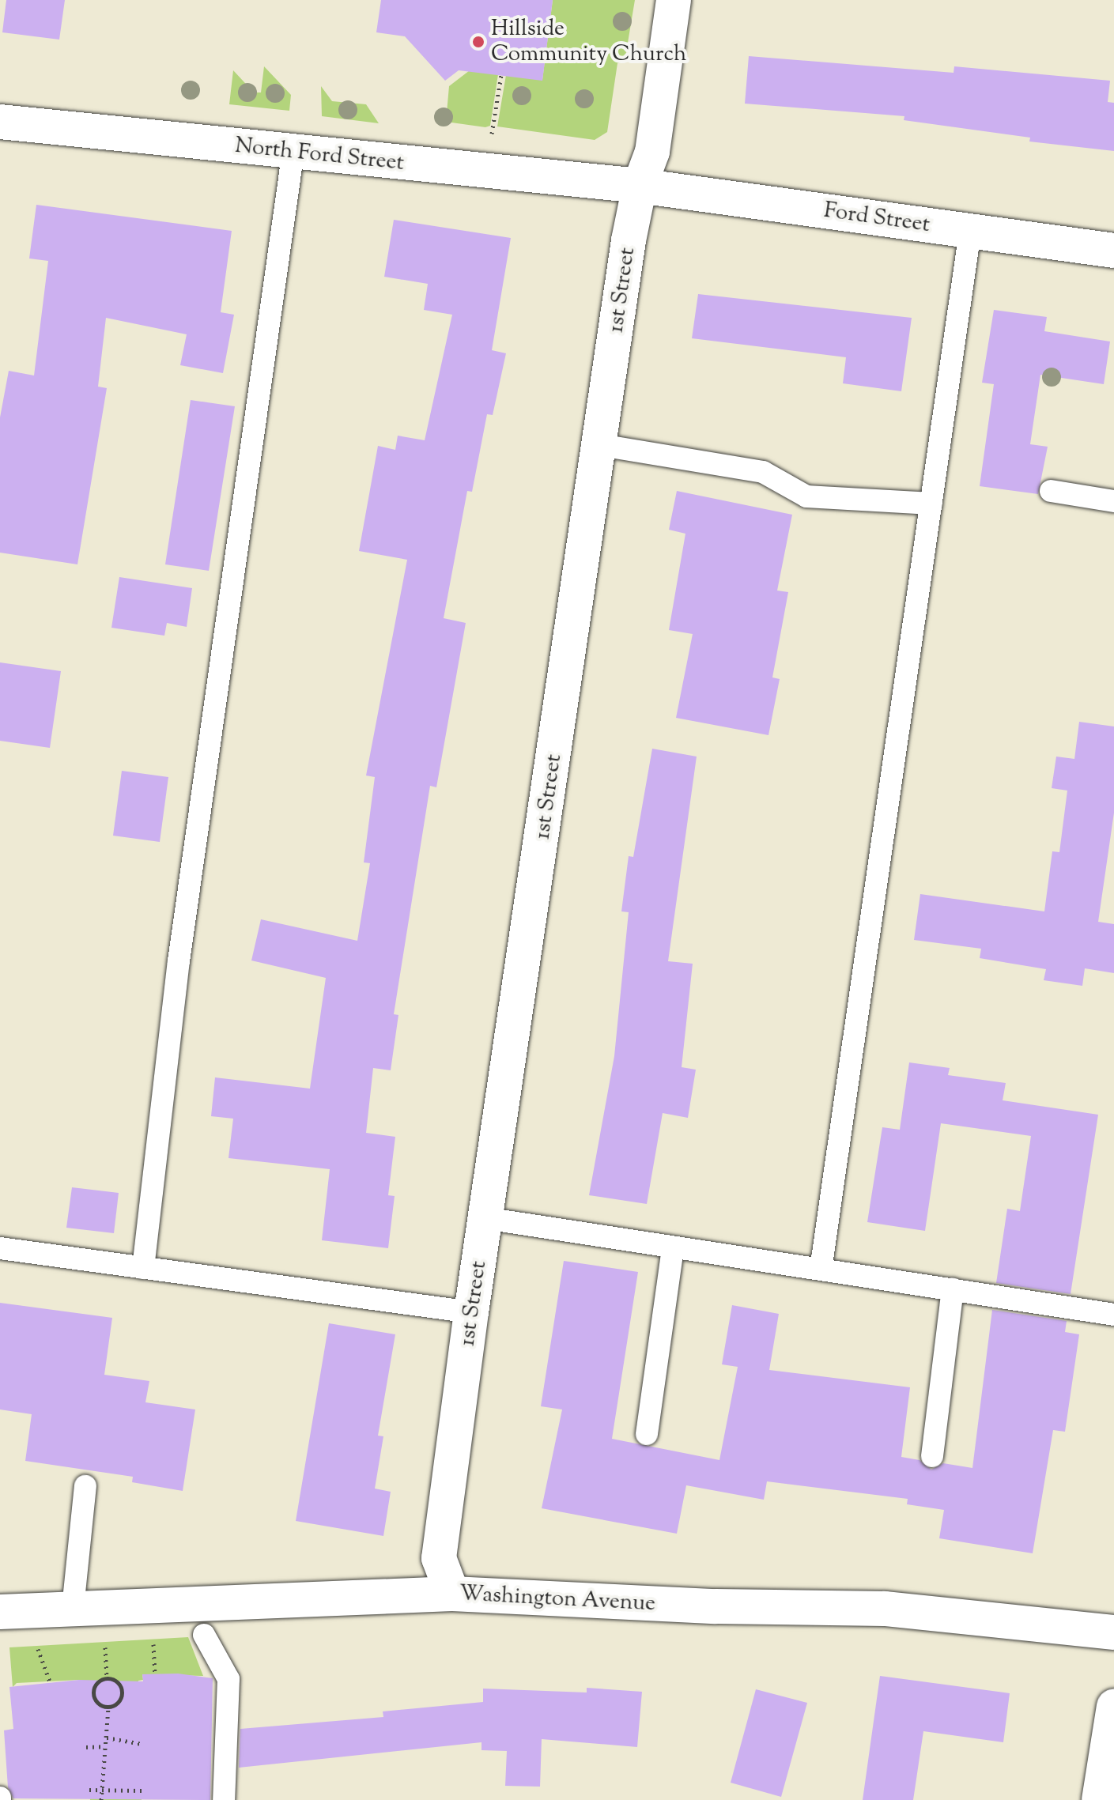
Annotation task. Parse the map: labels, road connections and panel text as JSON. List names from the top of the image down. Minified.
{"streets":{"street":["North Ford Street","Ford Street","1st Street","Washington Avenue"]},"crossings":[["North Ford Street","Ford Street"],["North Ford Street","1st Street"],["Ford Street","1st Street"],["1st Street","Washington Avenue"]],"places":["Hillside Community Church"]}
